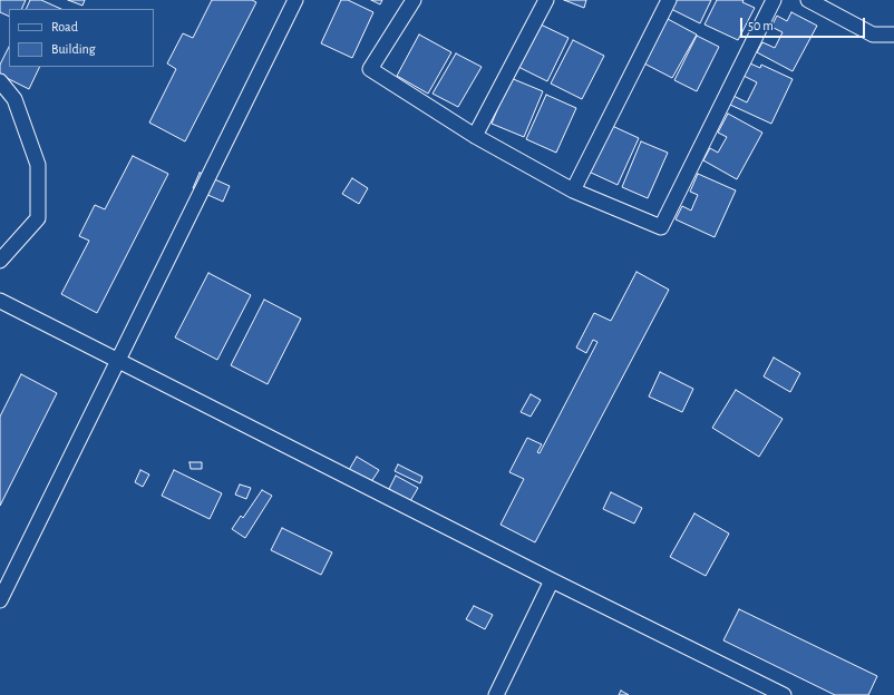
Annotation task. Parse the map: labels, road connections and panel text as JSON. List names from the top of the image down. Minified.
{"legend":["Road","Building"],"scale_bar":"50 m"}
